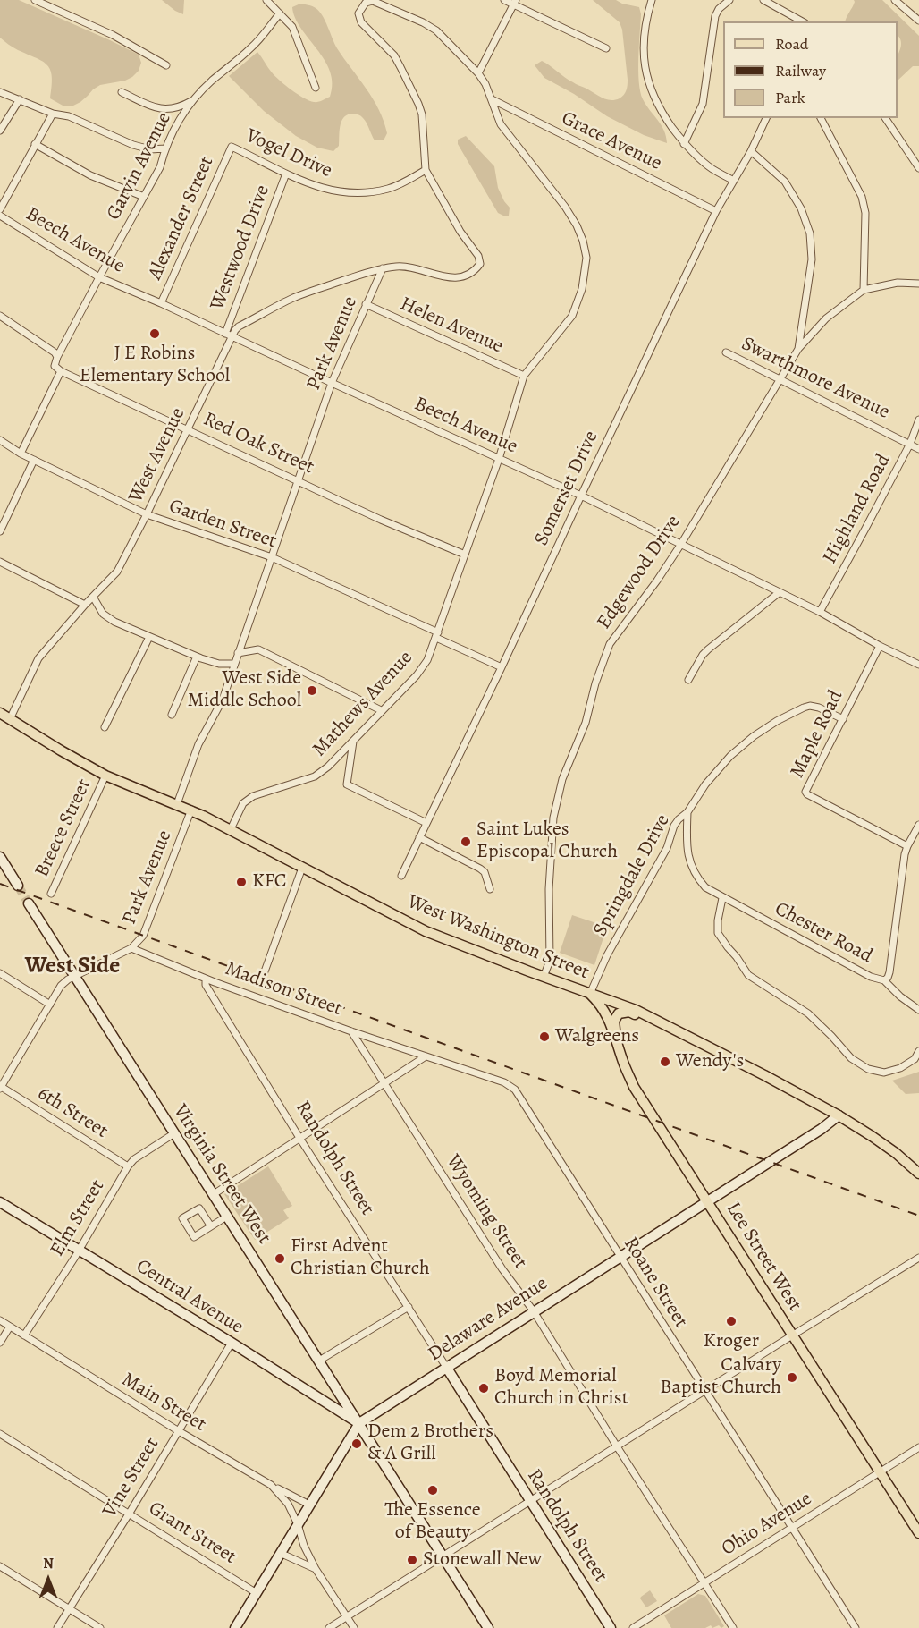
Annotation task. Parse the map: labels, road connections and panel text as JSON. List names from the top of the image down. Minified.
{"streets":{"main road":["West Washington Street","Randolph Street","Virginia Street West","Lee Street West","Central Avenue","Delaware Avenue"],"street":["Grace Avenue","Vogel Drive","Garvin Avenue","Alexander Street","Beech Avenue","Westwood Drive","Helen Avenue","Park Avenue","Swarthmore Avenue","Red Oak Street","West Avenue","Somerset Drive","Highland Road","Garden Street","Edgewood Drive","Mathews Avenue","Maple Road","Breece Street","Springdale Drive","Chester Road","Madison Street","6th Street","Wyoming Street","Elm Street","Roane Street","Main Street","Vine Street","Ohio Avenue","Grant Street"]},"crossings":[["Grace Avenue","Somerset Drive"],["Vogel Drive","Alexander Street"],["Vogel Drive","Westwood Drive"],["Garvin Avenue","Beech Avenue"],["Alexander Street","Beech Avenue"],["Beech Avenue","Westwood Drive"],["Beech Avenue","Park Avenue"],["Beech Avenue","West Avenue"],["Beech Avenue","Somerset Drive"],["Beech Avenue","Highland Road"],["Beech Avenue","Edgewood Drive"],["Beech Avenue","Mathews Avenue"],["Beech Avenue","Maple Road"],["Helen Avenue","Park Avenue"],["Helen Avenue","Mathews Avenue"],["Park Avenue","Red Oak Street"],["Park Avenue","West Avenue"],["Park Avenue","Garden Street"],["Park Avenue","West Washington Street"],["Park Avenue","Madison Street"],["Park Avenue","6th Street"],["Park Avenue","Virginia Street West"],["Swarthmore Avenue","Highland Road"],["Swarthmore Avenue","Edgewood Drive"],["Red Oak Street","West Avenue"],["Red Oak Street","Mathews Avenue"],["West Avenue","Garden Street"],["West Avenue","West Washington Street"],["Somerset Drive","Garden Street"],["Garden Street","Mathews Avenue"],["Edgewood Drive","West Washington Street"],["Mathews Avenue","West Washington Street"],["Maple Road","Springdale Drive"],["Maple Road","Chester Road"],["Breece Street","West Washington Street"],["Springdale Drive","Chester Road"],["Springdale Drive","West Washington Street"],["Springdale Drive","Lee Street West"],["West Washington Street","Lee Street West"],["West Washington Street","Delaware Avenue"],["Madison Street","Randolph Street"],["Madison Street","Wyoming Street"],["Madison Street","Roane Street"],["6th Street","Elm Street"],["Randolph Street","Delaware Avenue"],["Virginia Street West","Elm Street"],["Virginia Street West","Central Avenue"],["Virginia Street West","Delaware Avenue"],["Wyoming Street","Delaware Avenue"],["Wyoming Street","Ohio Avenue"],["Elm Street","Central Avenue"],["Elm Street","Main Street"],["Lee Street West","Delaware Avenue"],["Lee Street West","Ohio Avenue"],["Roane Street","Delaware Avenue"],["Roane Street","Ohio Avenue"],["Central Avenue","Delaware Avenue"],["Central Avenue","Vine Street"],["Delaware Avenue","Main Street"],["Delaware Avenue","Grant Street"],["Main Street","Vine Street"],["Vine Street","Grant Street"]],"districts":["West Side"],"places":["J E Robins Elementary School","West Side Middle School","Saint Lukes Episcopal Church","KFC","Walgreens","Wendy's","First Advent Christian Church","Kroger","Calvary Baptist Church","Boyd Memorial Church in Christ","Dem 2 Brothers & A Grill","The Essence of Beauty","Stonewall New"],"legend":["Road","Railway","Park"],"north":"top"}
